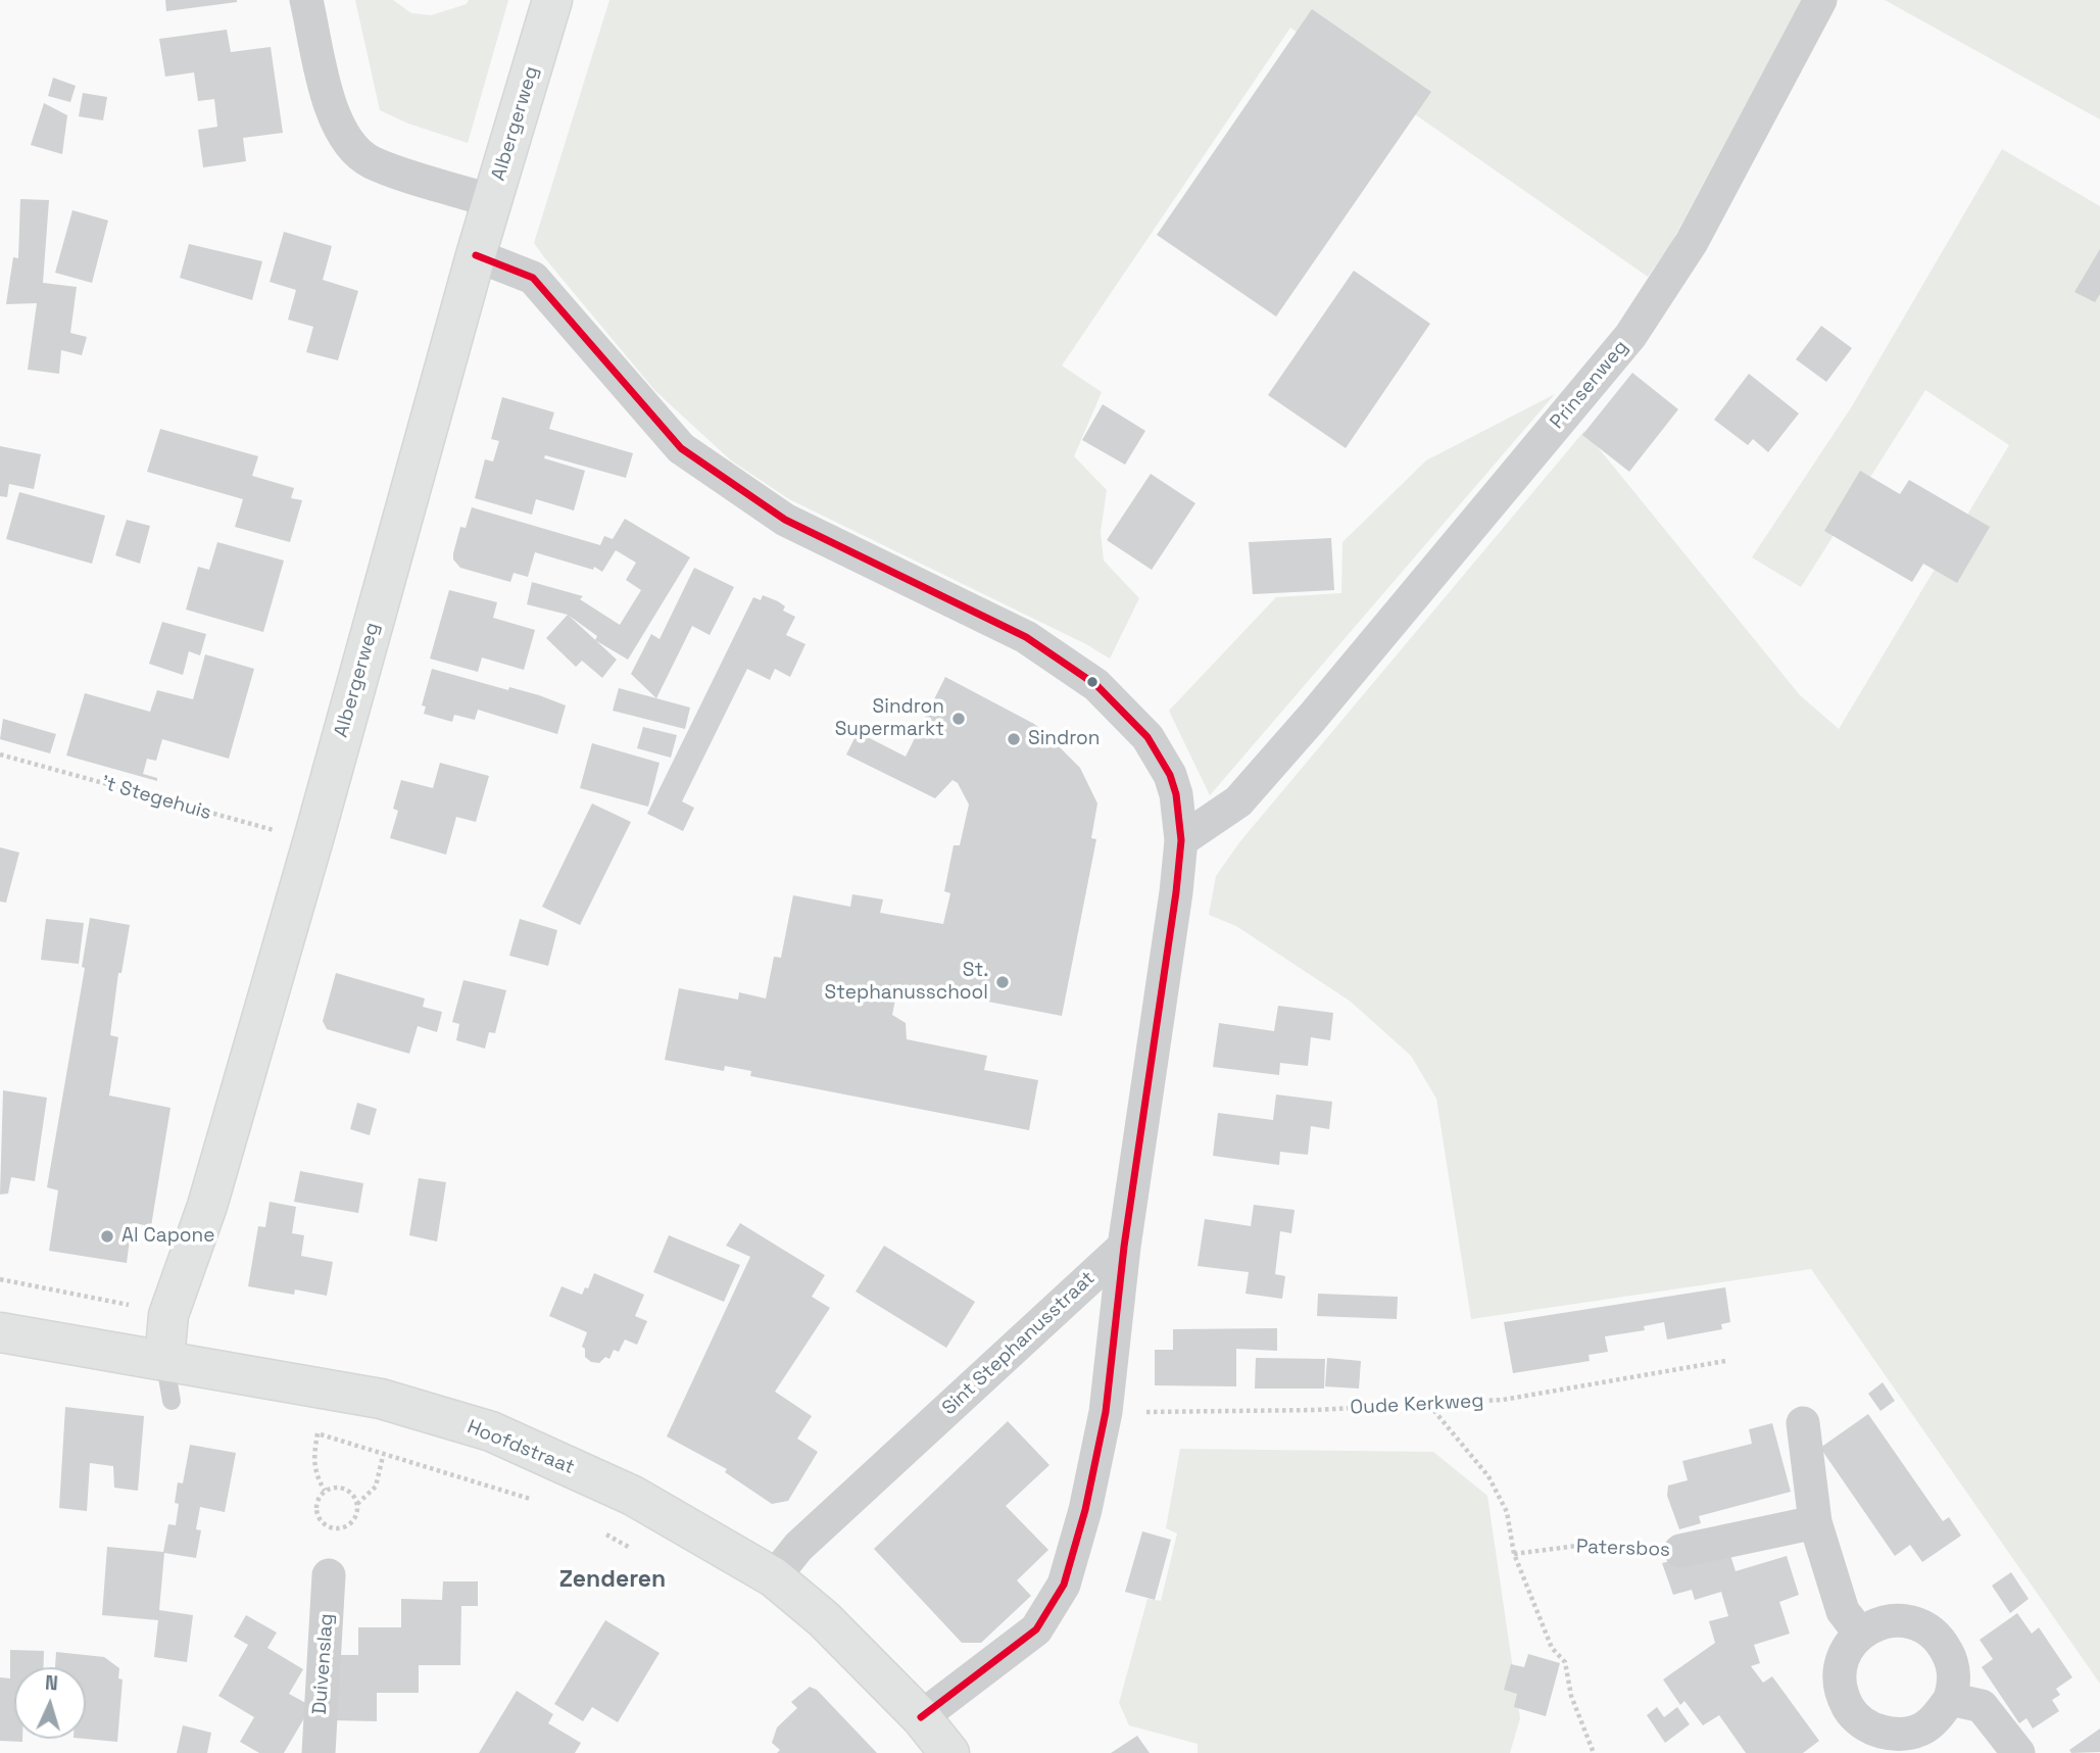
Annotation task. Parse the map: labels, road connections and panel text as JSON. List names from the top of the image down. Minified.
{"streets":{"main road":["Albergerweg","Hoofdstraat"],"street":["Prinsenweg","Sint Stephanusstraat","Patersbos","Duivenslag"],"path":["'t Stegehuis","Oude Kerkweg"]},"crossings":[["Albergerweg","'t Stegehuis"],["Albergerweg","Hoofdstraat"],["Sint Stephanusstraat","Hoofdstraat"]],"districts":["Zenderen"],"places":["Sindron Supermarkt","Sindron","St. Stephanusschool","Al Capone"],"north":"top"}
